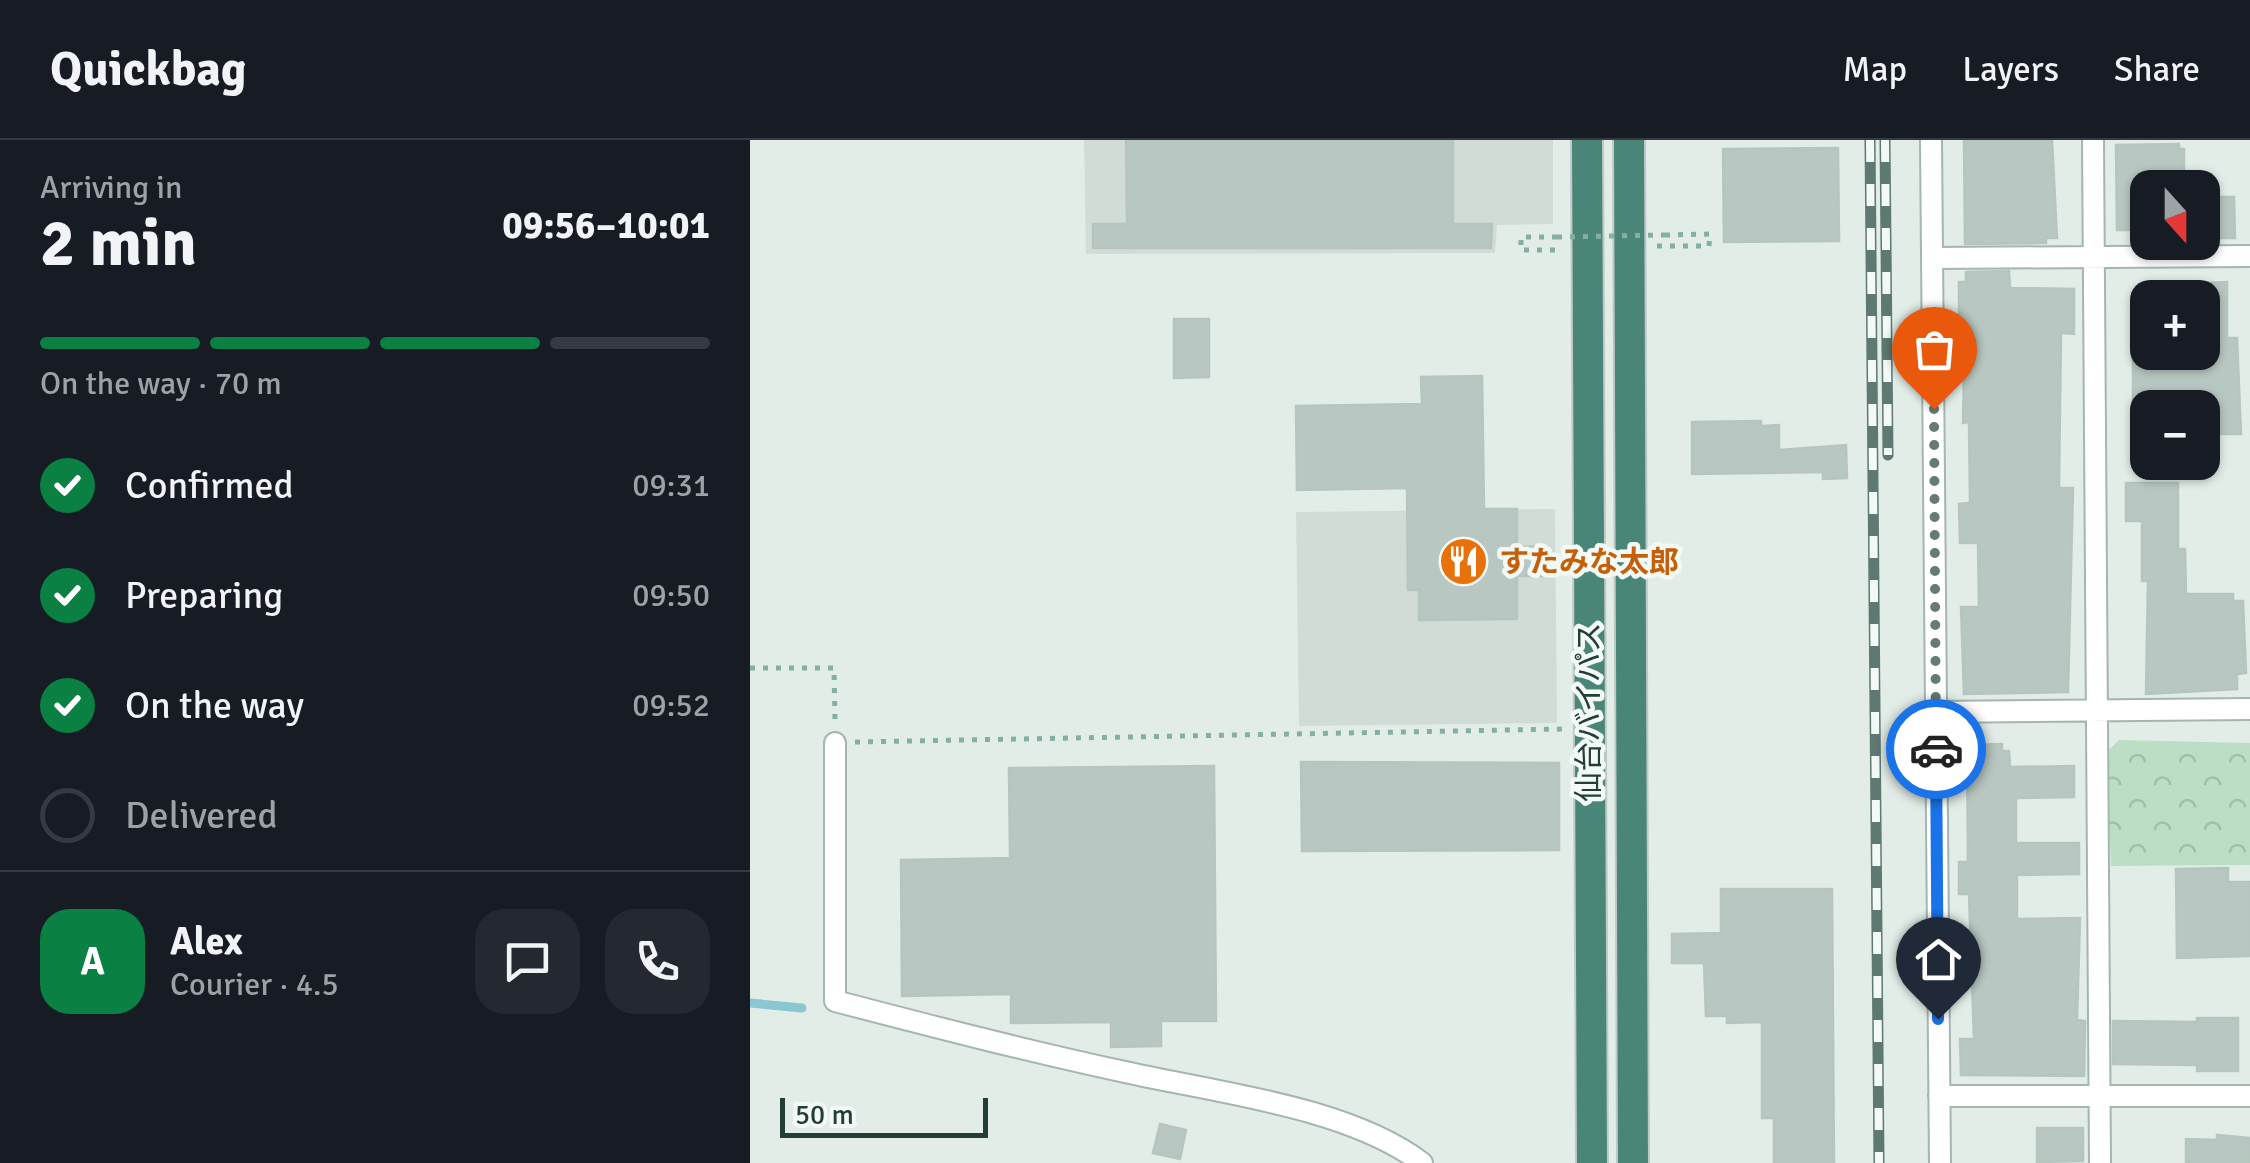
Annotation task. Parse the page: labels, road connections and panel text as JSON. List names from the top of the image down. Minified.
{"streets":{"highway":["仙台バイパス"]},"places":{"restaurant":["すたみな太郎"]},"scale_bar":"50 m","north":"bottom","page":{"header":"Quickbag","nav":["Map","Layers","Share"],"heading":["2 min","Arriving in","09:56–10:01"],"panel":["Alex","Courier · 4.5"],"map_buttons":["+","−"],"bar":"On the way · 70 m","list":[["Confirmed","09:31"],["Preparing","09:50"],["On the way","09:52"],"Delivered"],"round":"A","scale":"50 m"}}
